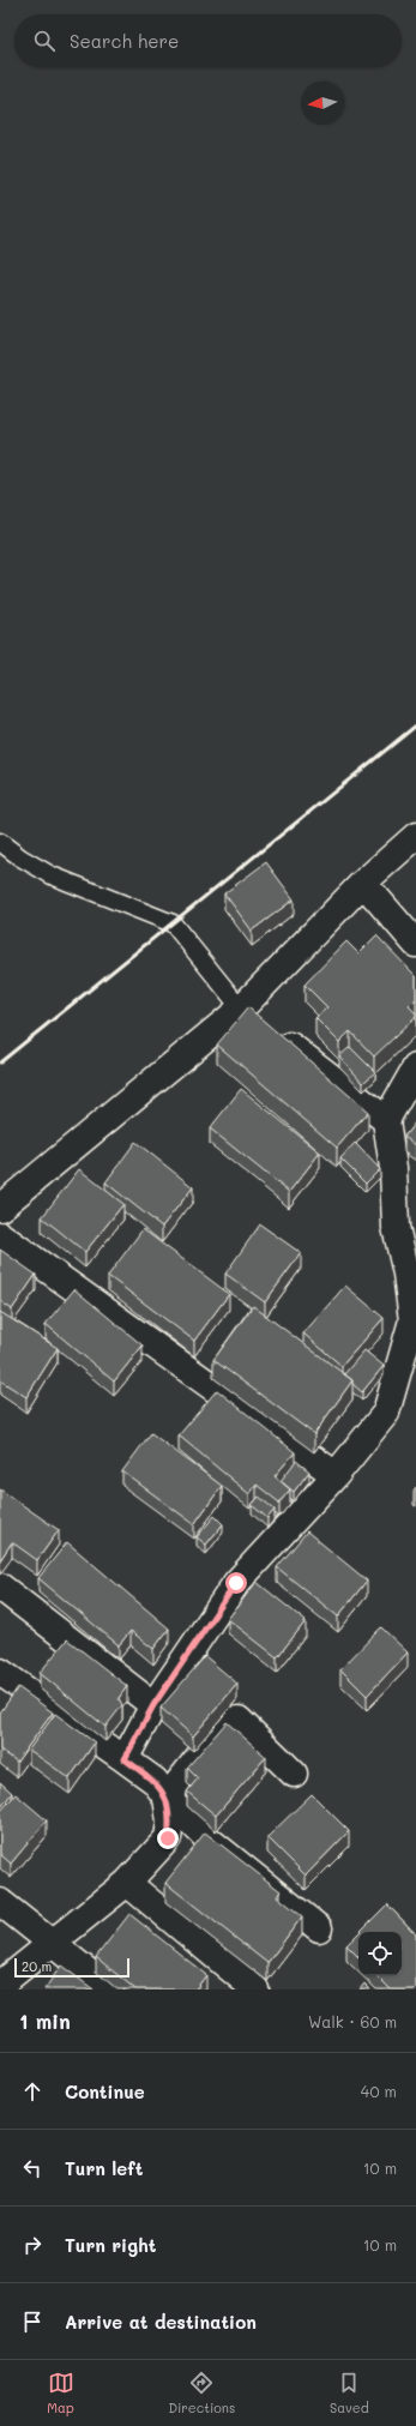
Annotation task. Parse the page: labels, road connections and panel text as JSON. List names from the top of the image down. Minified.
{"scale_bar":"20 m","north":"left","page":{"search":"Search here","scale":"20 m","heading":["1 min","Walk · 60 m"],"list":[["Continue","40 m"],["Turn left","10 m"],["Turn right","10 m"],"Arrive at destination"],"nav":["Map","Directions","Saved"]}}
